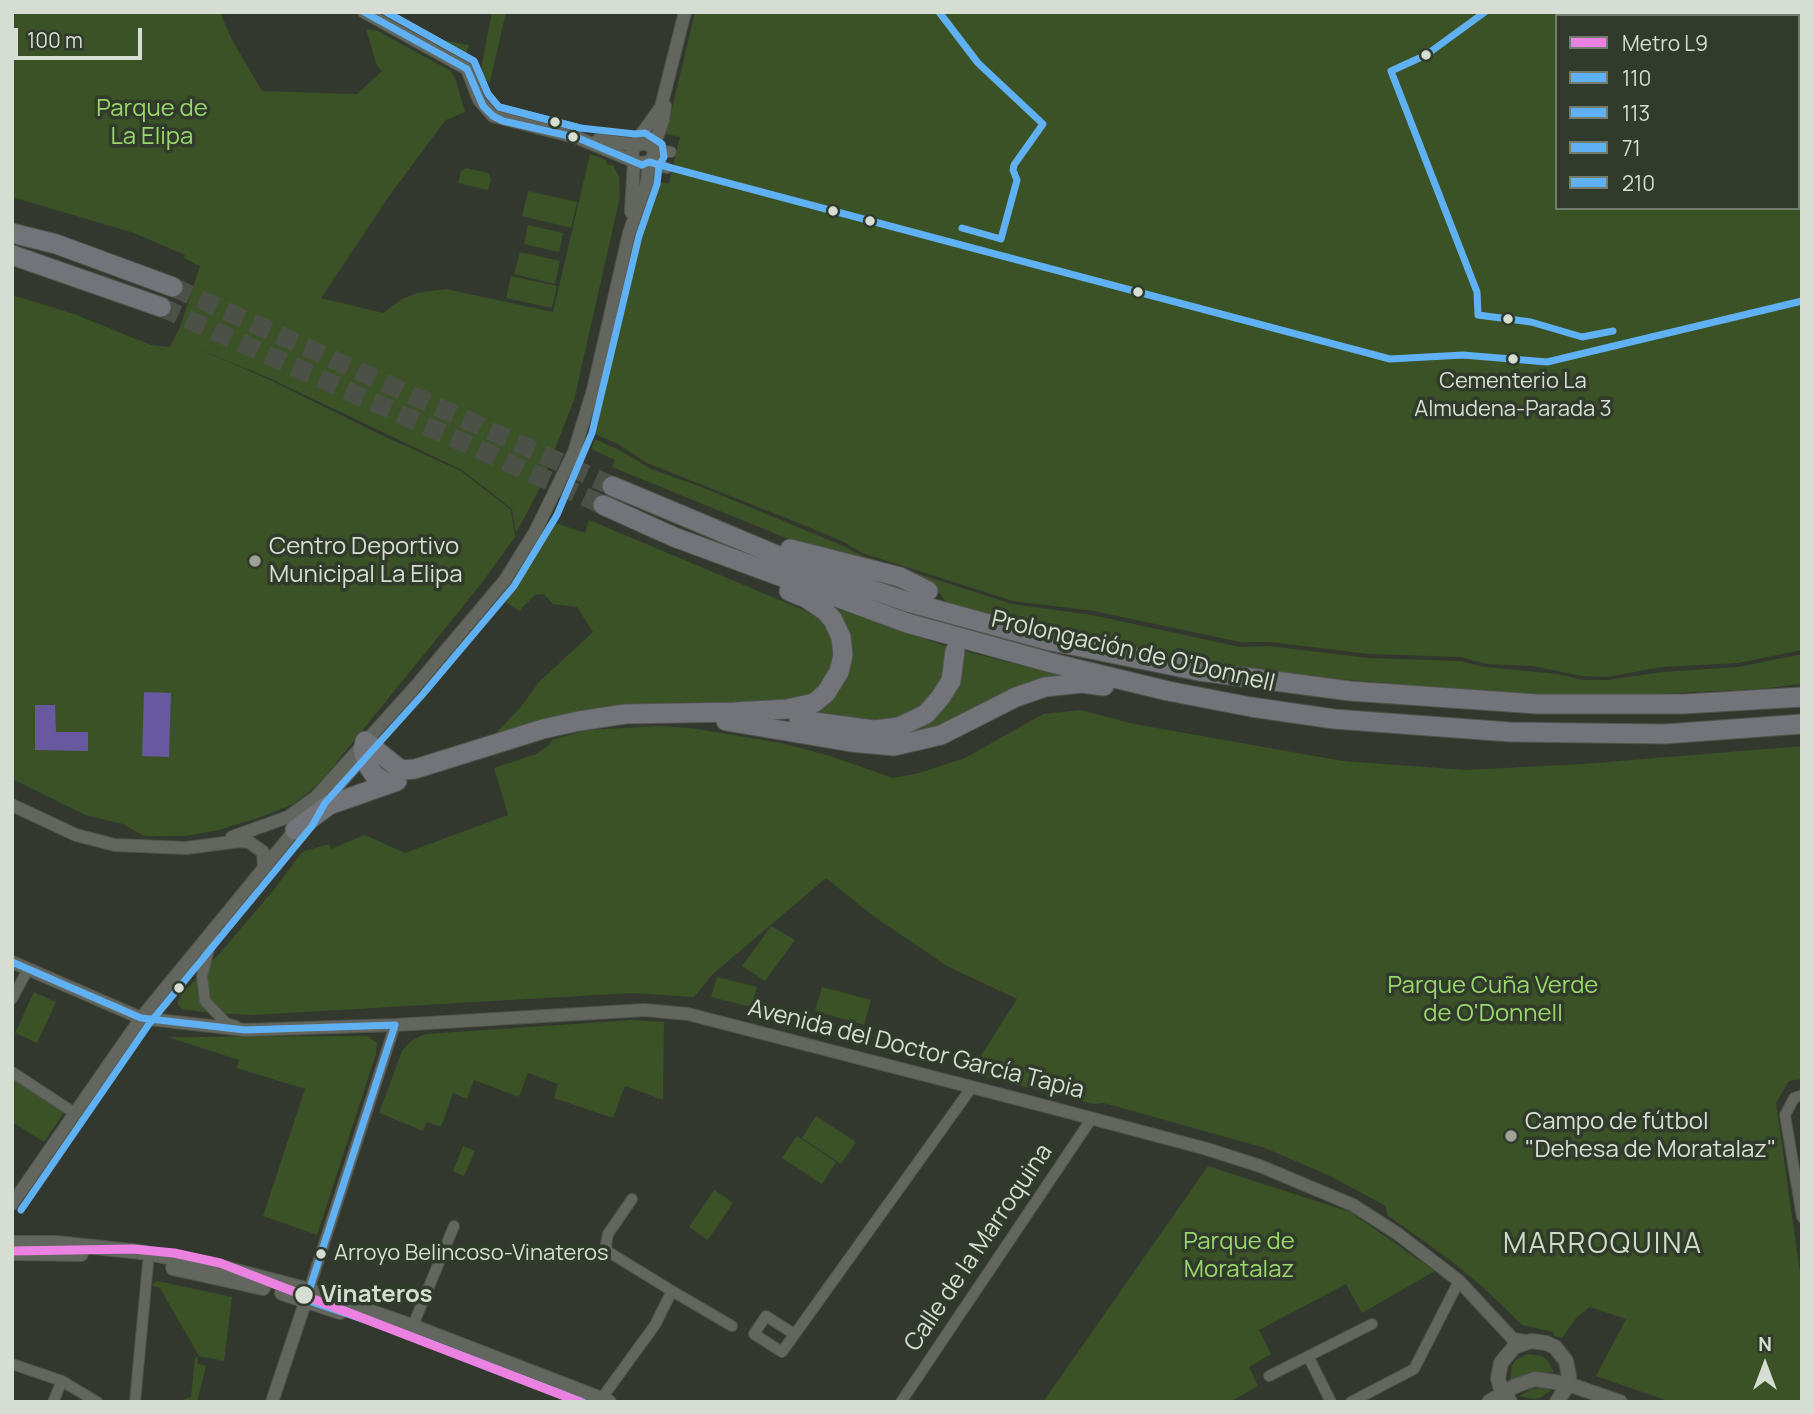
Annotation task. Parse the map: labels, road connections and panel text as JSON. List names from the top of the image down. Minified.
{"streets":{"highway":["Prolongación de O'Donnell"],"street":["Avenida del Doctor García Tapia","Calle de la Marroquina"]},"crossings":[["Avenida del Doctor García Tapia","Calle de la Marroquina"]],"districts":["MARROQUINA"],"parks":["Parque de La Elipa","Parque Cuña Verde de O'Donnell","Parque de Moratalaz"],"places":["Cementerio La Almudena-Parada 3","Centro Deportivo Municipal La Elipa","Campo de fútbol \"Dehesa de Moratalaz\"","Arroyo Belincoso-Vinateros","Vinateros"],"lines":["transit line 110","transit line 113","transit line 210","transit line 71","metro line L9"],"legend":["Metro L9","110","113","71","210"],"scale_bar":"100 m","north":"top"}
